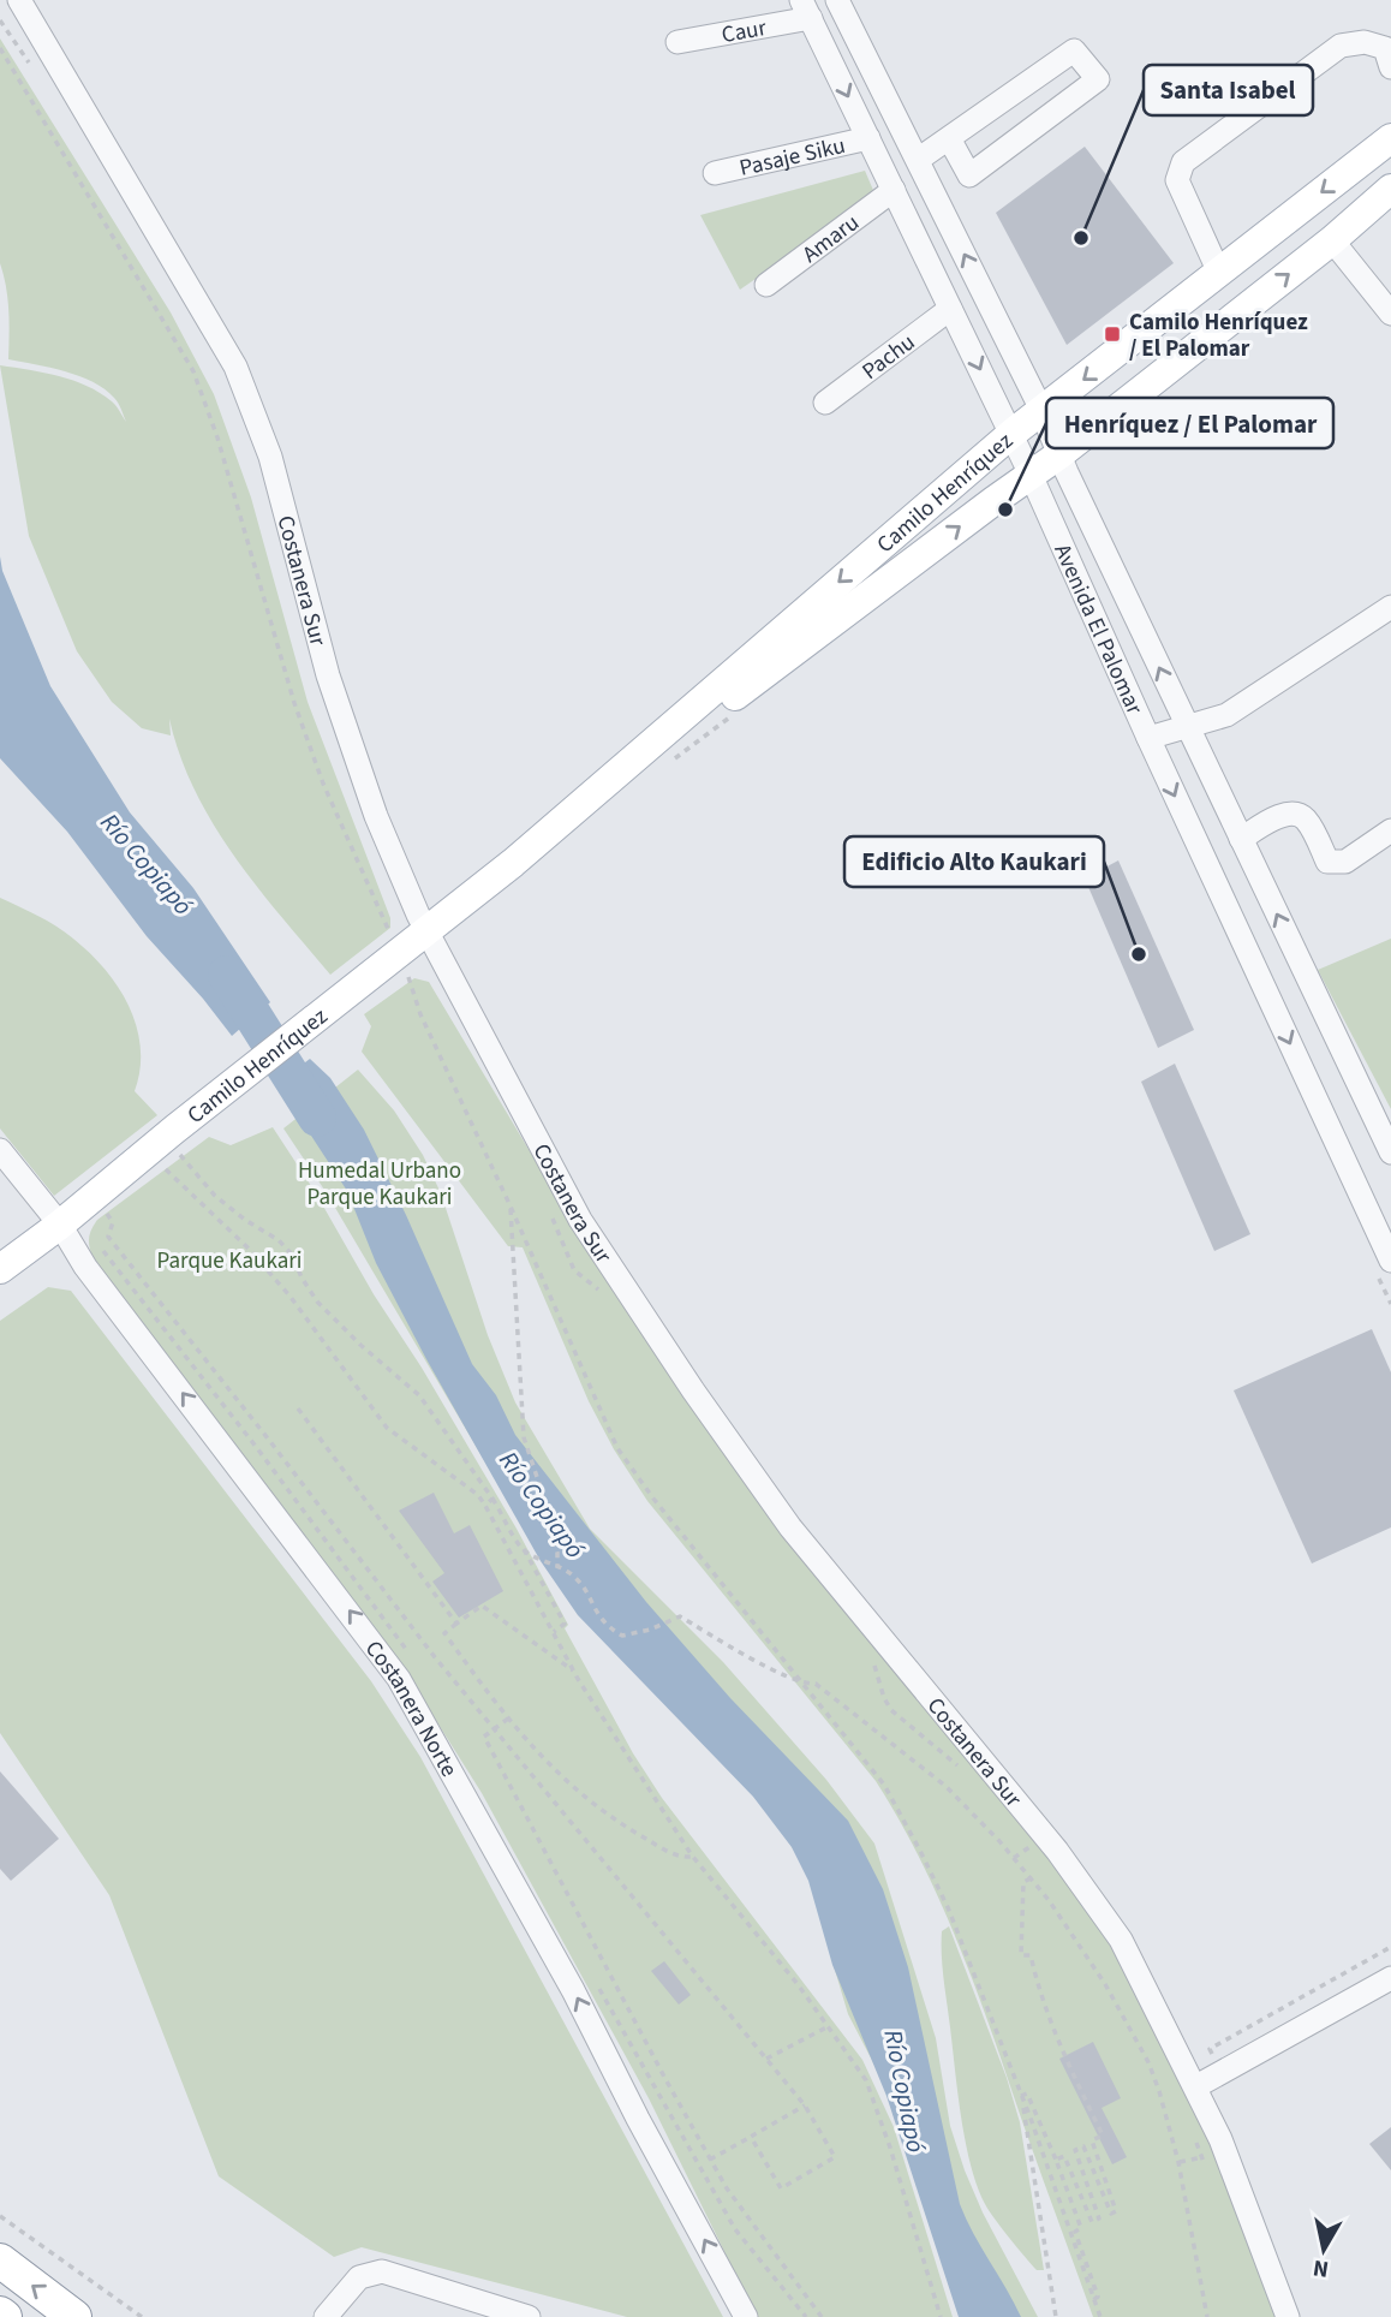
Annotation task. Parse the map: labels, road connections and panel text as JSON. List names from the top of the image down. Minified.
{"streets":{"main road":["Camilo Henríquez"],"street":["Caur","Pasaje Siku","Amaru","Pachu","Costanera Sur","Avenida El Palomar","Costanera Norte"]},"crossings":[["Caur","Avenida El Palomar"],["Pasaje Siku","Avenida El Palomar"],["Amaru","Avenida El Palomar"],["Pachu","Avenida El Palomar"],["Camilo Henríquez","Costanera Sur"],["Camilo Henríquez","Avenida El Palomar"],["Camilo Henríquez","Costanera Norte"]],"one_way":["Costanera Norte"],"water":["Río Copiapó"],"parks":["Humedal Urbano Parque Kaukari","Parque Kaukari"],"places":{"other":["Santa Isabel","Henríquez / El Palomar","Edificio Alto Kaukari"],"transit":["Camilo Henríquez / El Palomar"]},"north":"bottom"}
